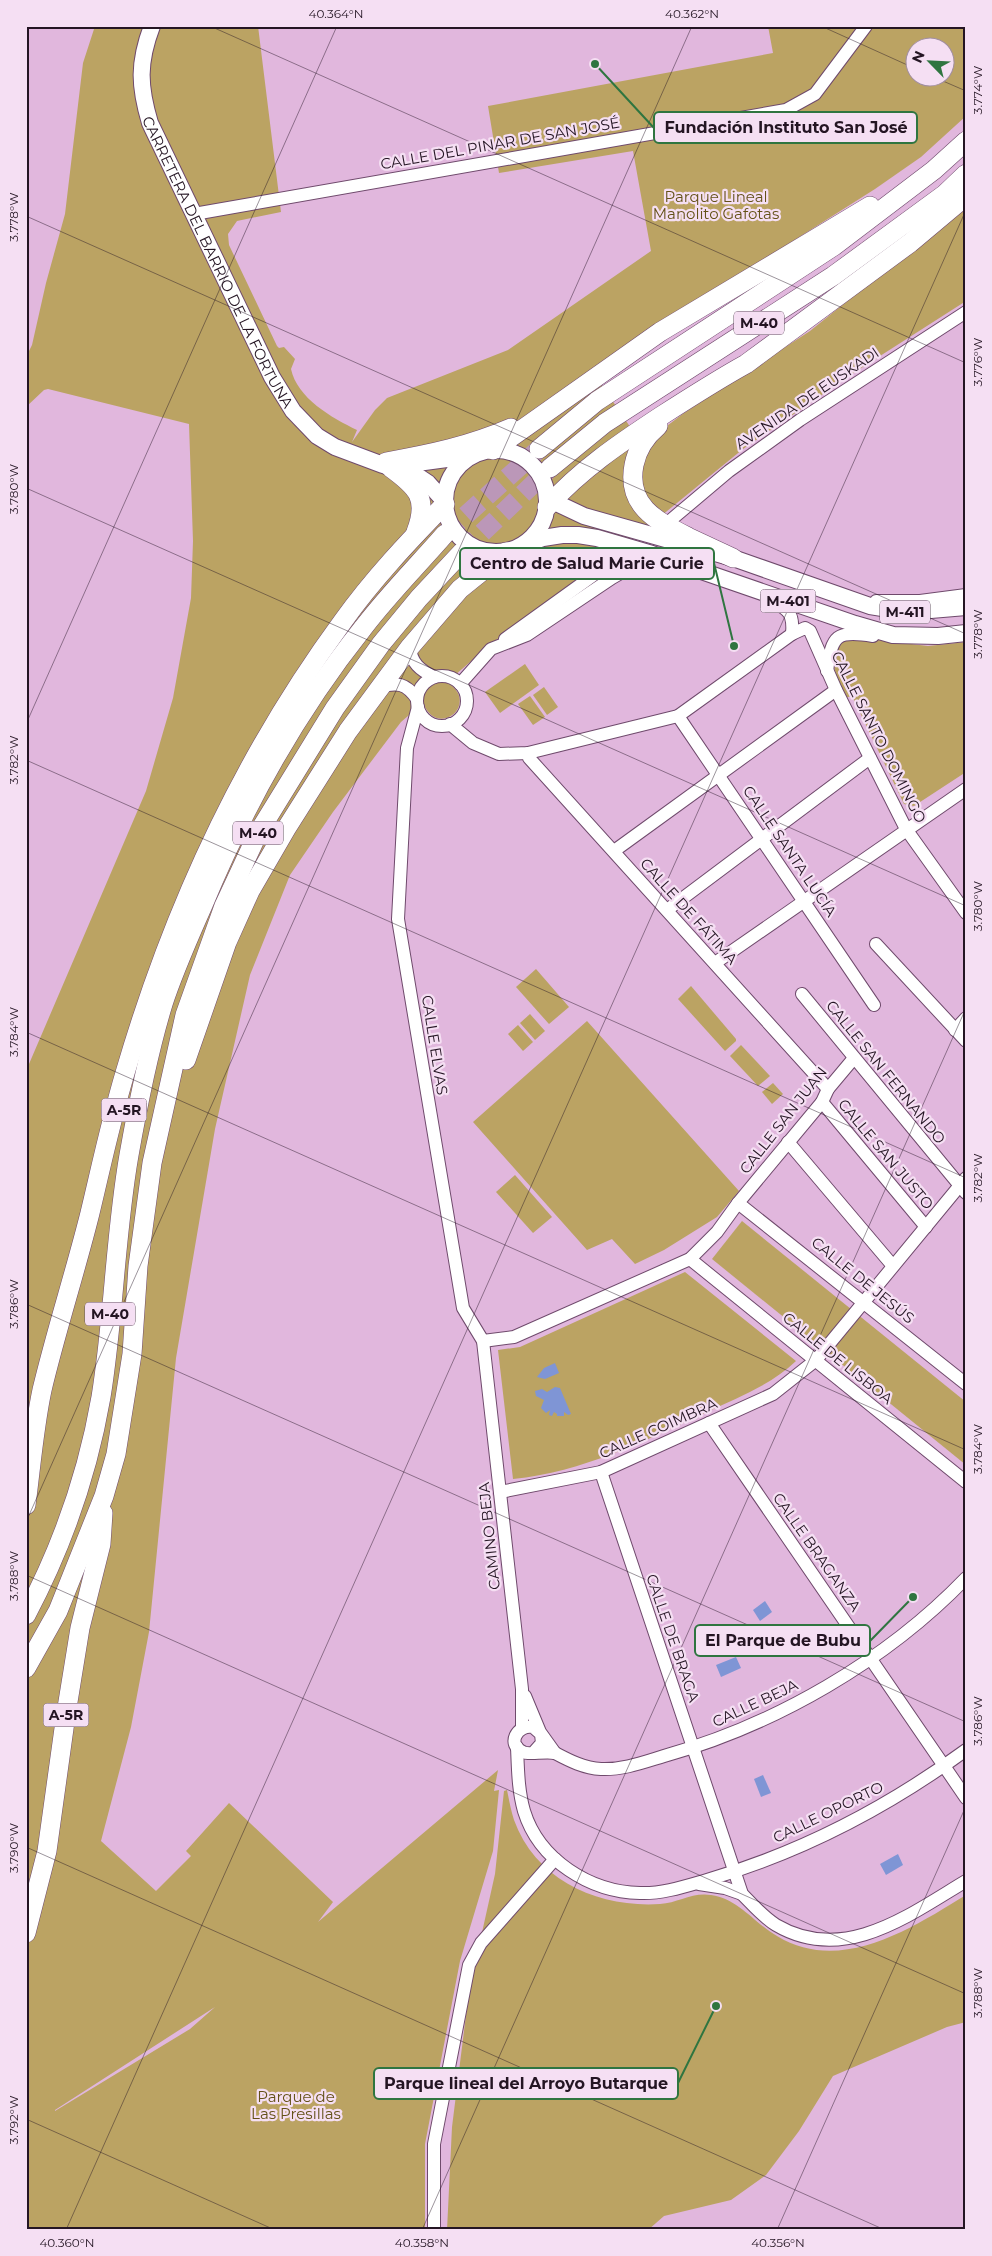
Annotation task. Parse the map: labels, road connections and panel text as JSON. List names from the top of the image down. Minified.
{"streets":{"highway":["M-40","A-5R"],"main road":["CARRETERA DEL BARRIO DE LA FORTUNA","M-401","M-411"],"street":["CALLE DEL PINAR DE SAN JOSÉ","AVENIDA DE EUSKADI","CALLE SANTO DOMINGO","CALLE SANTA LUCÍA","CALLE DE FÁTIMA","CALLE ELVAS","CALLE SAN FERNANDO","CALLE SAN JUAN","CALLE SAN JUSTO","CALLE DE JESÚS","CALLE DE LISBOA","CALLE COIMBRA","CAMINO BEJA","CALLE BRAGANZA","CALLE DE BRAGA","CALLE BEJA","CALLE OPORTO"]},"crossings":[["CALLE DEL PINAR DE SAN JOSÉ","CARRETERA DEL BARRIO DE LA FORTUNA"],["CARRETERA DEL BARRIO DE LA FORTUNA","M-401"],["M-40","A-5R"],["CALLE DE FÁTIMA","CALLE SAN JUAN"],["CALLE ELVAS","CALLE SAN JUAN"],["CALLE ELVAS","CAMINO BEJA"],["CALLE SAN FERNANDO","CALLE SAN JUAN"],["CALLE SAN FERNANDO","CALLE COIMBRA"],["CALLE SAN JUAN","CALLE SAN JUSTO"],["CALLE SAN JUAN","CALLE DE JESÚS"],["CALLE SAN JUAN","CALLE DE LISBOA"],["CALLE SAN JUAN","CAMINO BEJA"],["CALLE SAN JUSTO","CALLE COIMBRA"],["CALLE DE JESÚS","CALLE COIMBRA"],["CALLE DE LISBOA","CALLE COIMBRA"],["CALLE COIMBRA","CAMINO BEJA"],["CALLE COIMBRA","CALLE BRAGANZA"],["CALLE COIMBRA","CALLE DE BRAGA"],["CAMINO BEJA","CALLE OPORTO"],["CALLE BRAGANZA","CALLE BEJA"],["CALLE BRAGANZA","CALLE OPORTO"],["CALLE DE BRAGA","CALLE BEJA"],["CALLE DE BRAGA","CALLE OPORTO"]],"parks":["Parque Lineal Manolito Gafotas","Parque de Las Presillas"],"places":["Fundación Instituto San José","Centro de Salud Marie Curie","El Parque de Bubu","Parque lineal del Arroyo Butarque"],"north":"top left","coordinates":["40.364°N","40.362°N","3.774°W","3.778°W","3.776°W","3.780°W","3.782°W","3.784°W","3.786°W","3.788°W","3.790°W","3.792°W","40.360°N","40.358°N","40.356°N"]}
